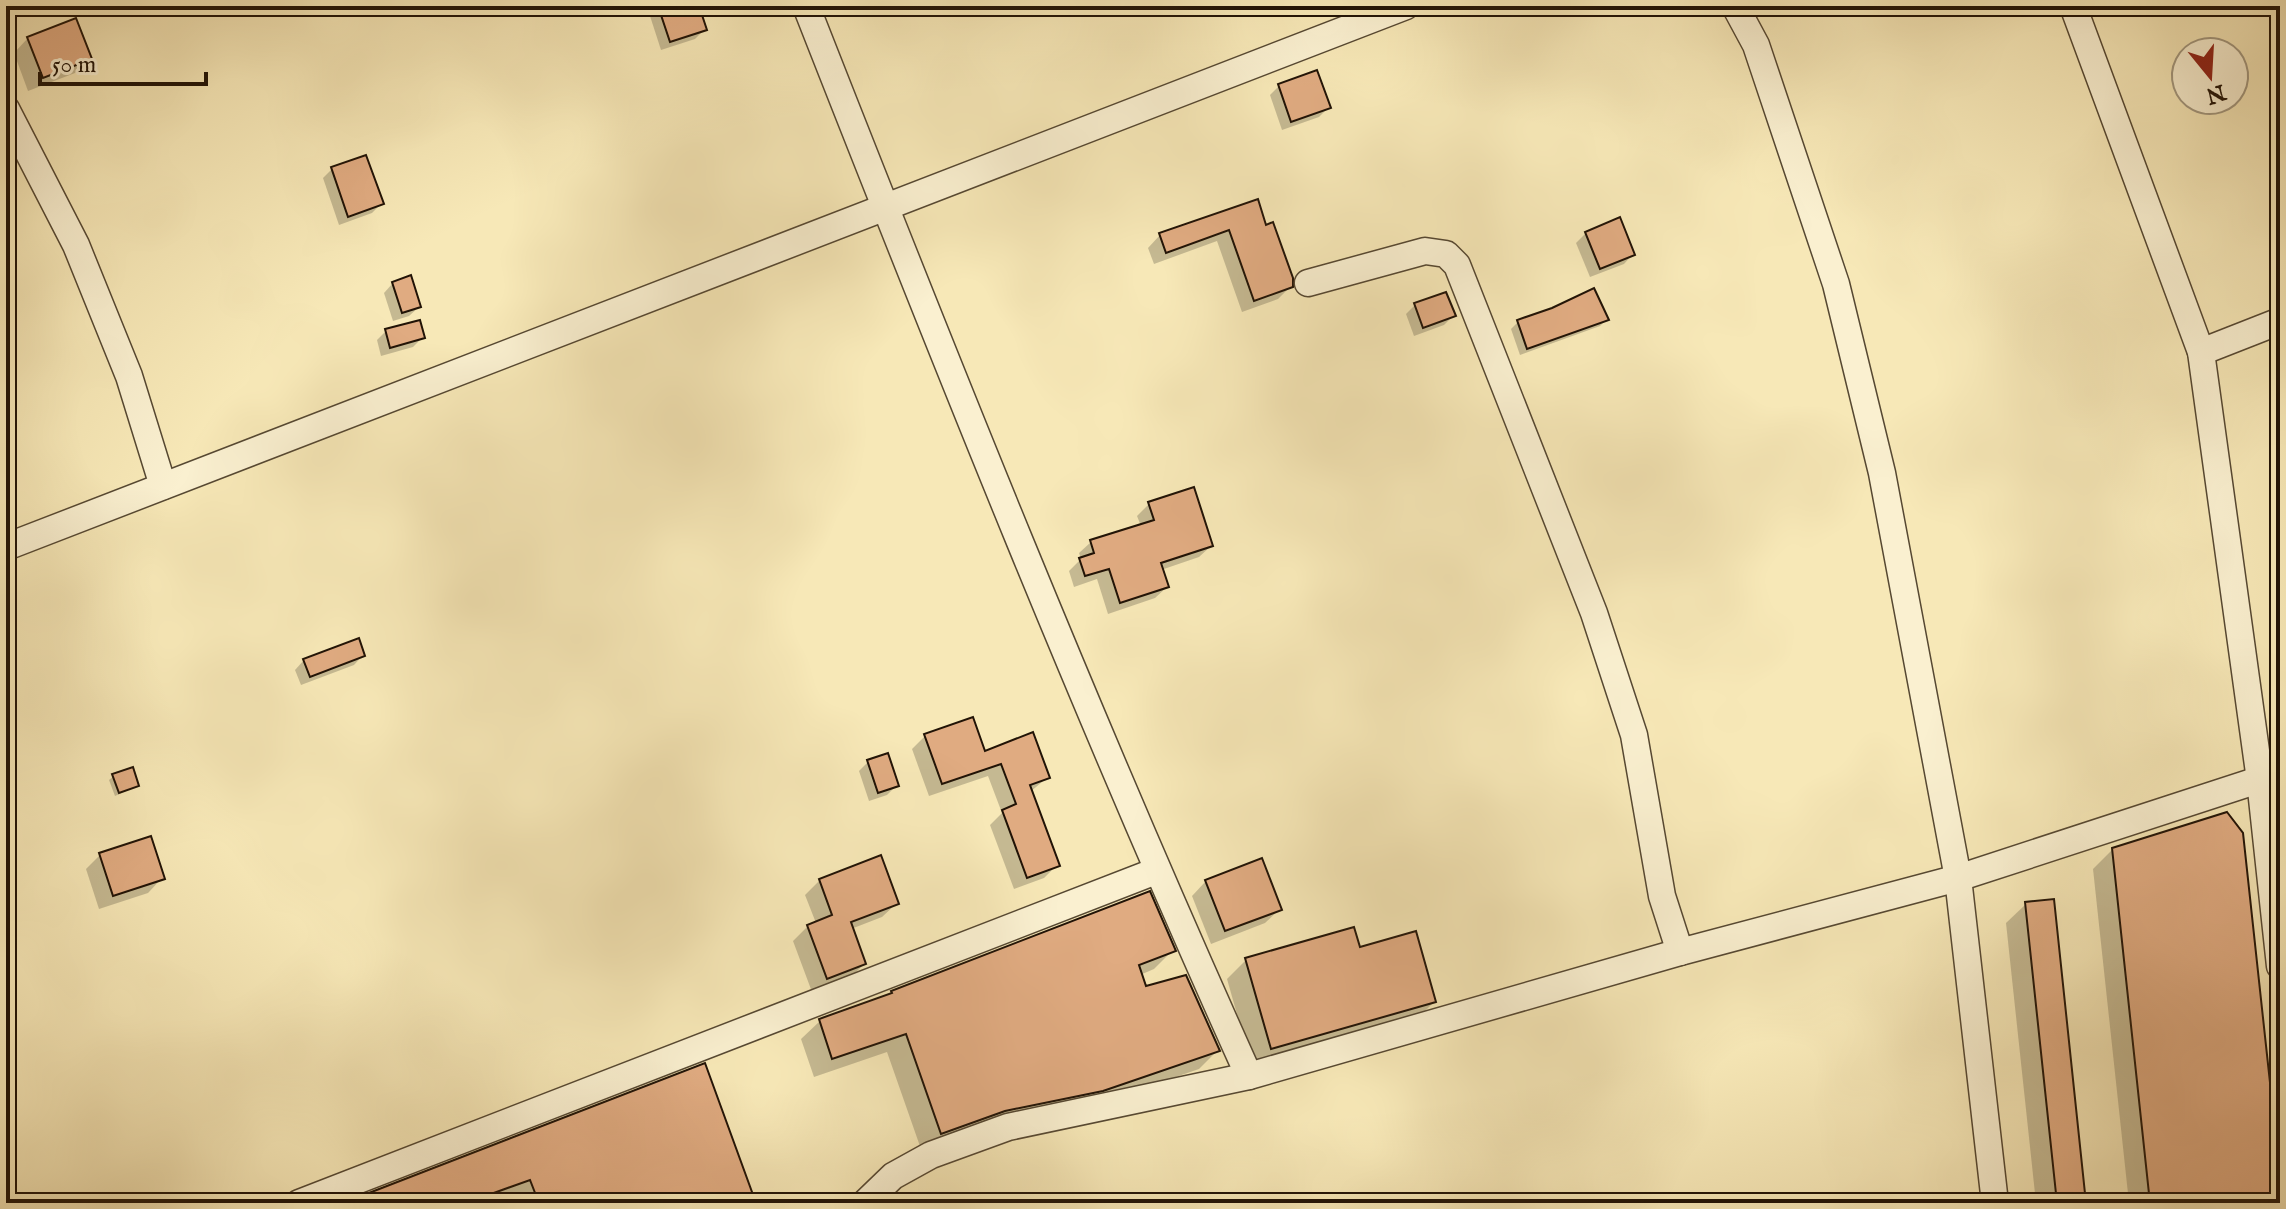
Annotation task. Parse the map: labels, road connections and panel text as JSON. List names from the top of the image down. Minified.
{"scale_bar":"50 m","north":"bottom"}
